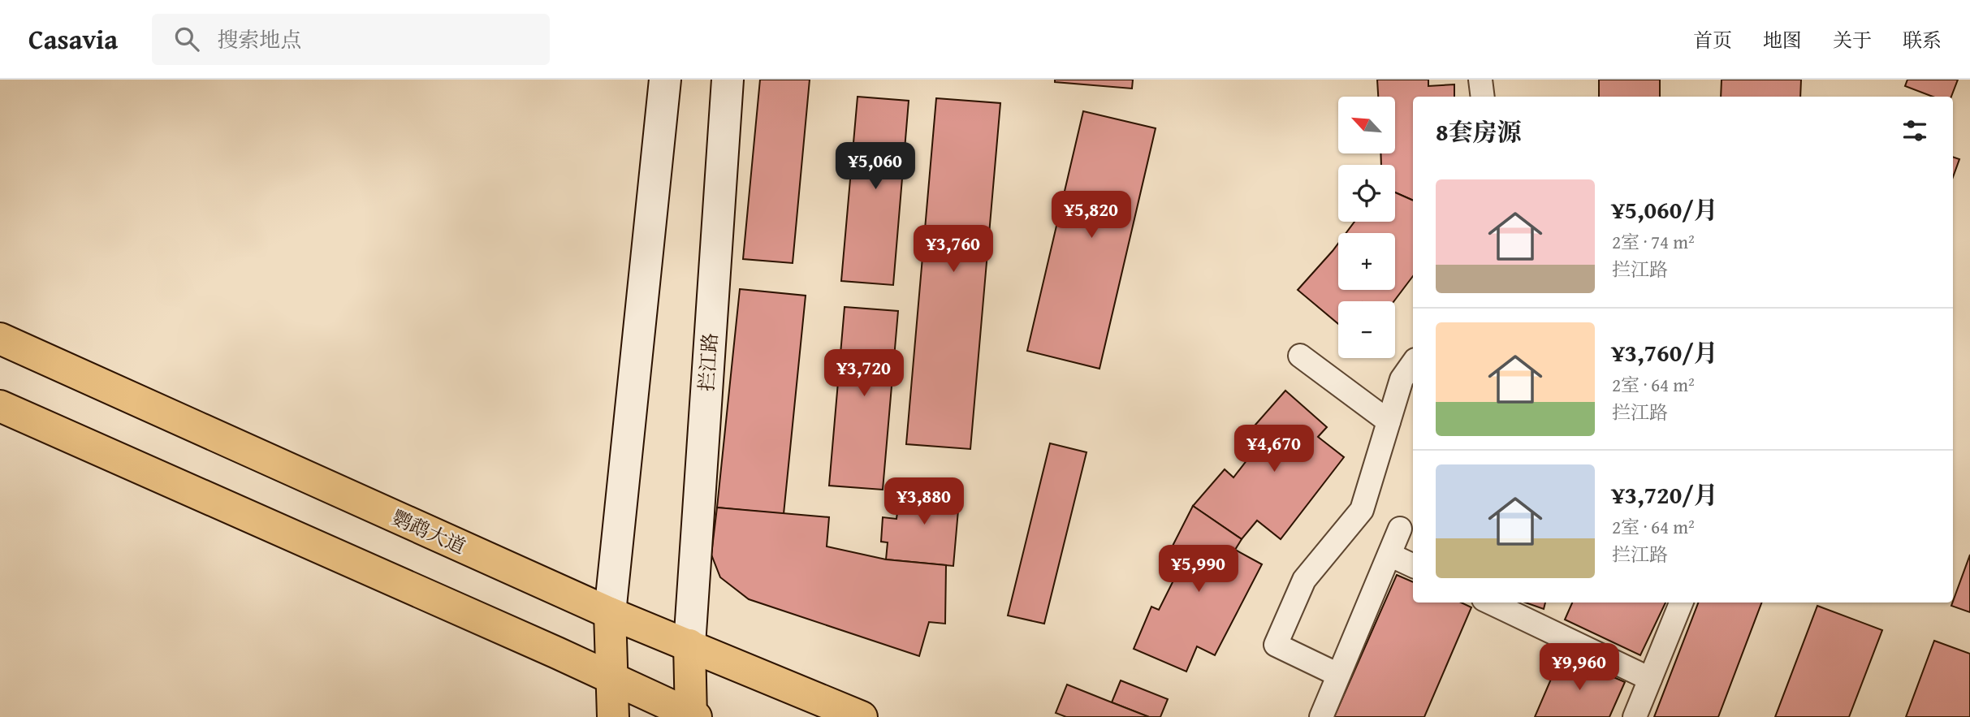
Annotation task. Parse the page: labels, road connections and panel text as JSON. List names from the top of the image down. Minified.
{"streets":{"main road":["拦江路","鹦鹉大道"]},"crossings":[["拦江路","鹦鹉大道"]],"north":"top left","page":{"header":"Casavia","search":"搜索地点","nav":["首页","地图","关于","联系"],"map_buttons":["+","−"],"heading":"8套房源","price":["¥5,060","¥5,820","¥3,760","¥3,720","¥4,670","¥3,880","¥5,990","¥9,960"],"list":[{"name":"¥5,060/月","note":"2室 · 74 m² · 拦江路"},{"name":"¥3,760/月","note":"2室 · 64 m² · 拦江路"},{"name":"¥3,720/月","note":"2室 · 64 m² · 拦江路"}]}}
